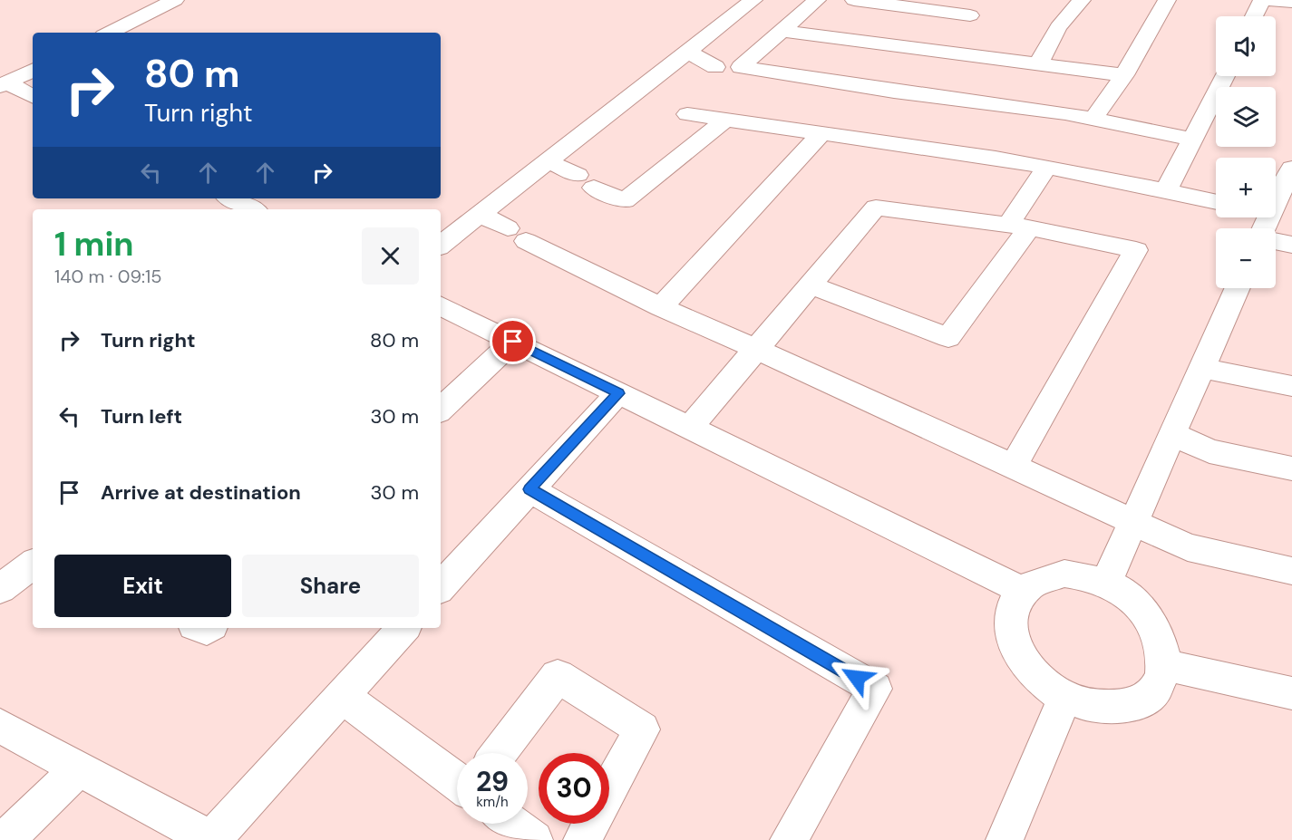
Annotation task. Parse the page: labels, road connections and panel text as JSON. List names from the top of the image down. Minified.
{"page":{"map_buttons":["+","−"],"turn":["80 m","Turn right"],"heading":["1 min","140 m · 09:15"],"list":[{"name":"Turn right","value":"80 m"},{"name":"Turn left","value":"30 m"},{"name":"Arrive at destination","value":"30 m"}],"buttons":["Exit","Share"],"speed":"29 km/h","limit":"30"}}
